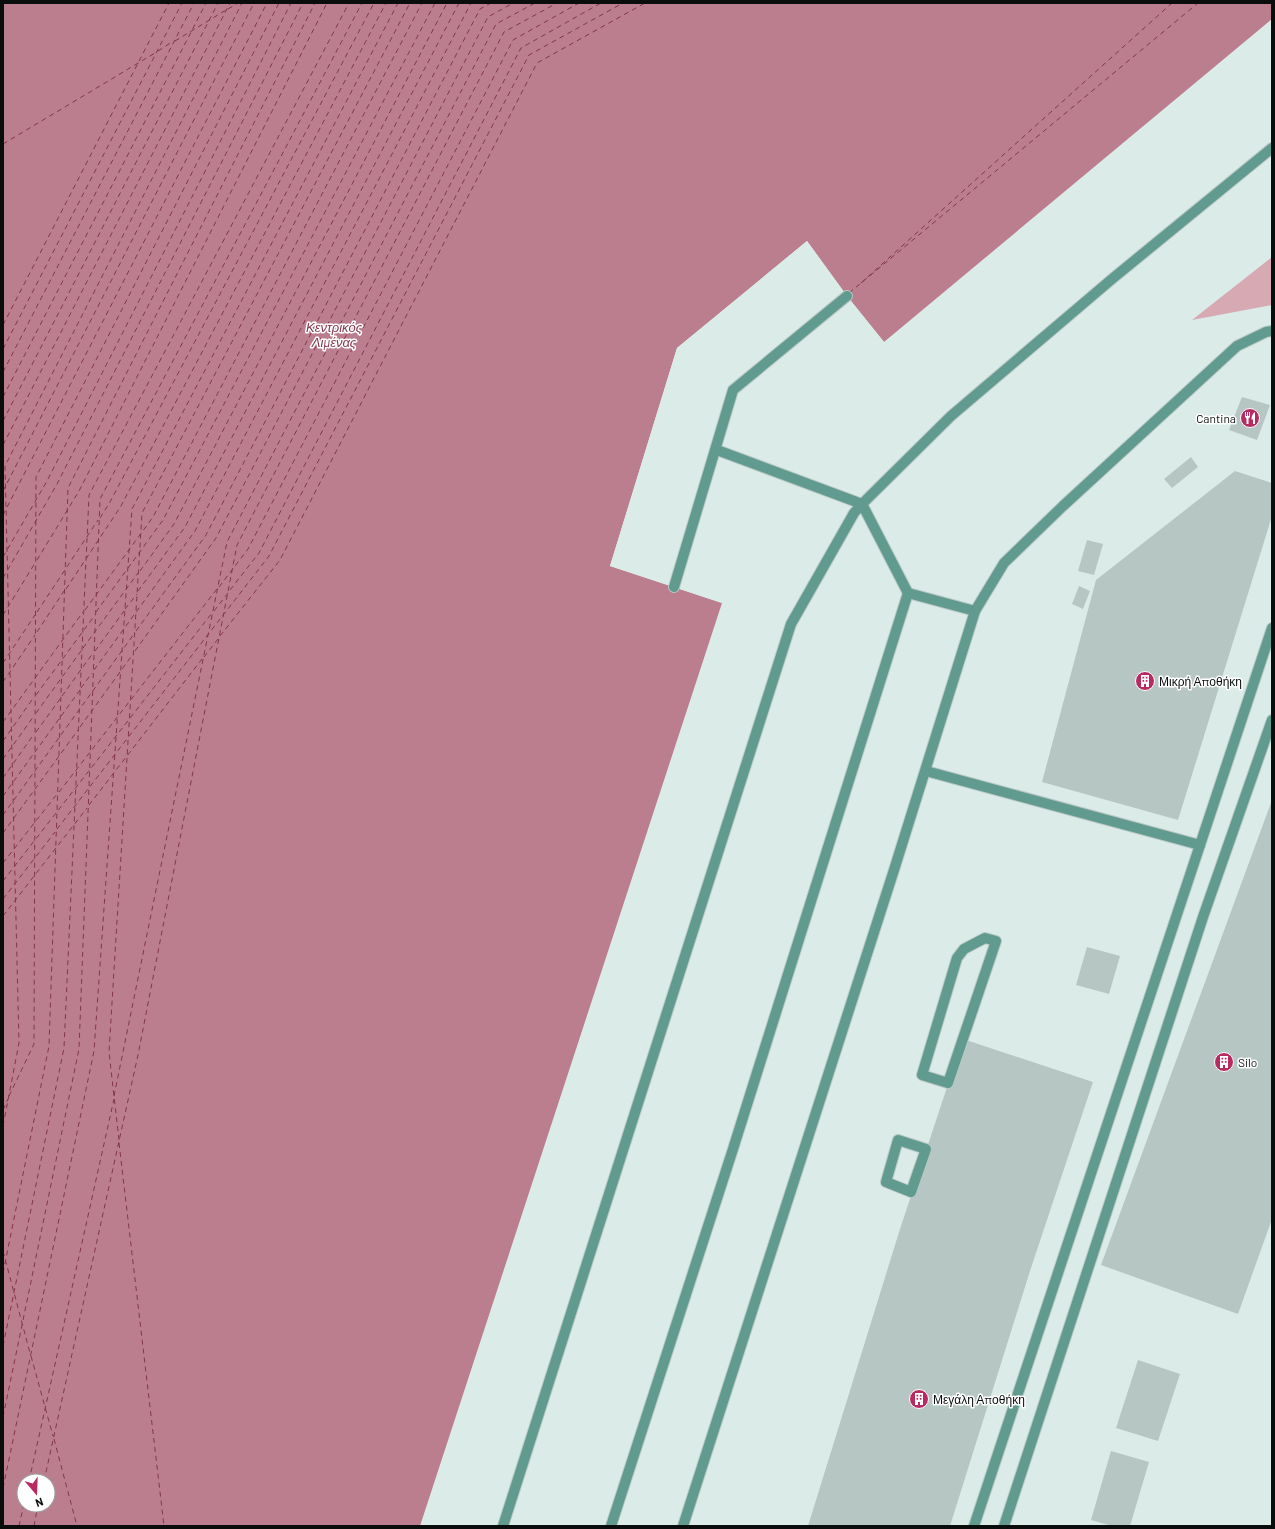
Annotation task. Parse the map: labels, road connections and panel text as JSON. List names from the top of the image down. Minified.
{"water":["Κεντρικός Λιμένας"],"places":{"restaurant":["Cantina"],"building":["Μικρή Αποθήκη","Silo","Μεγάλη Αποθήκη"]},"north":"bottom"}
